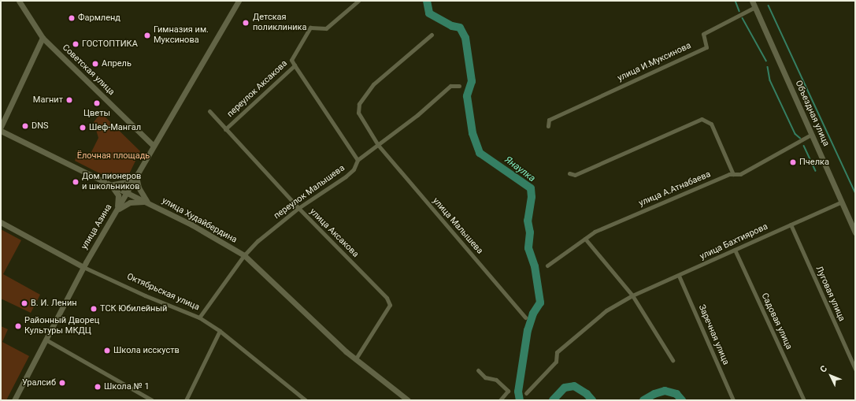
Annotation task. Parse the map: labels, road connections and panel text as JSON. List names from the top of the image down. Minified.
{"streets":{"street":["улица И.Муксинова","Советская улица","переулок Аксакова","Объездная улица","улица А.Атнабаева","переулок Малышева","улица Худайбердина","улица Малышева","улица Азина","улица Аксакова","улица Бахтиярова","Октябрьская улица","Луговая улица","Садовая улица","Заречная улица"]},"crossings":[["улица И.Муксинова","Объездная улица"],["Советская улица","улица Азина"],["переулок Аксакова","улица Аксакова"],["Объездная улица","улица А.Атнабаева"],["Объездная улица","улица Бахтиярова"],["переулок Малышева","улица Худайбердина"],["переулок Малышева","улица Малышева"],["переулок Малышева","улица Аксакова"],["переулок Малышева","Октябрьская улица"],["улица Худайбердина","улица Азина"],["улица Худайбердина","улица Аксакова"],["улица Азина","Октябрьская улица"],["улица Бахтиярова","Луговая улица"],["улица Бахтиярова","Садовая улица"],["улица Бахтиярова","Заречная улица"]],"water":["Янаулка"],"parks":["Ёлочная площадь"],"places":["Фармленд","Детская поликлиника","Гимназия им. Муксинова","ГОСТОПТИКА","Апрель","Магнит","Цветы","DNS","Шеф-Мангал","Пчелка","Дом пионеров и школьников","В. И. Ленин","ТСК Юбилейный","Районный Дворец Культуры МКДЦ","Школа исскуств","Уралсиб","Школа № 1"],"north":"top left"}
